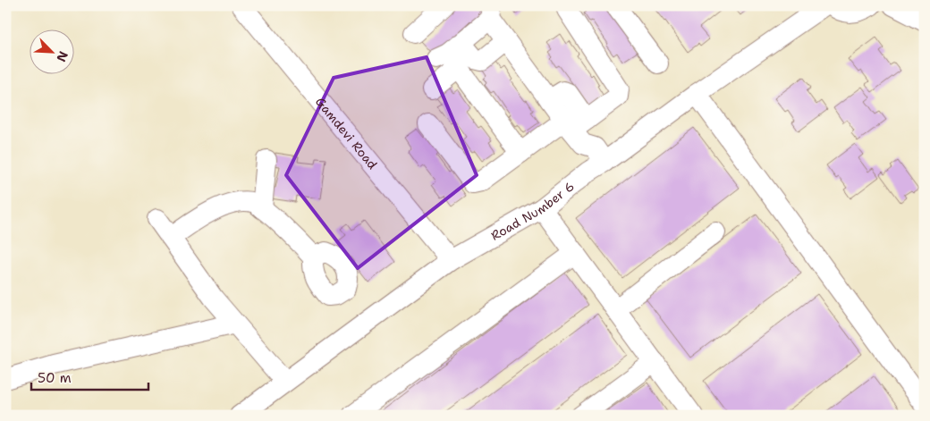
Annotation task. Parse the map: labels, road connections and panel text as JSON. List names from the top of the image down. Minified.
{"streets":{"street":["Gamdevi Road","Road Number 6"]},"crossings":[["Gamdevi Road","Road Number 6"]],"scale_bar":"50 m","north":"bottom right"}
